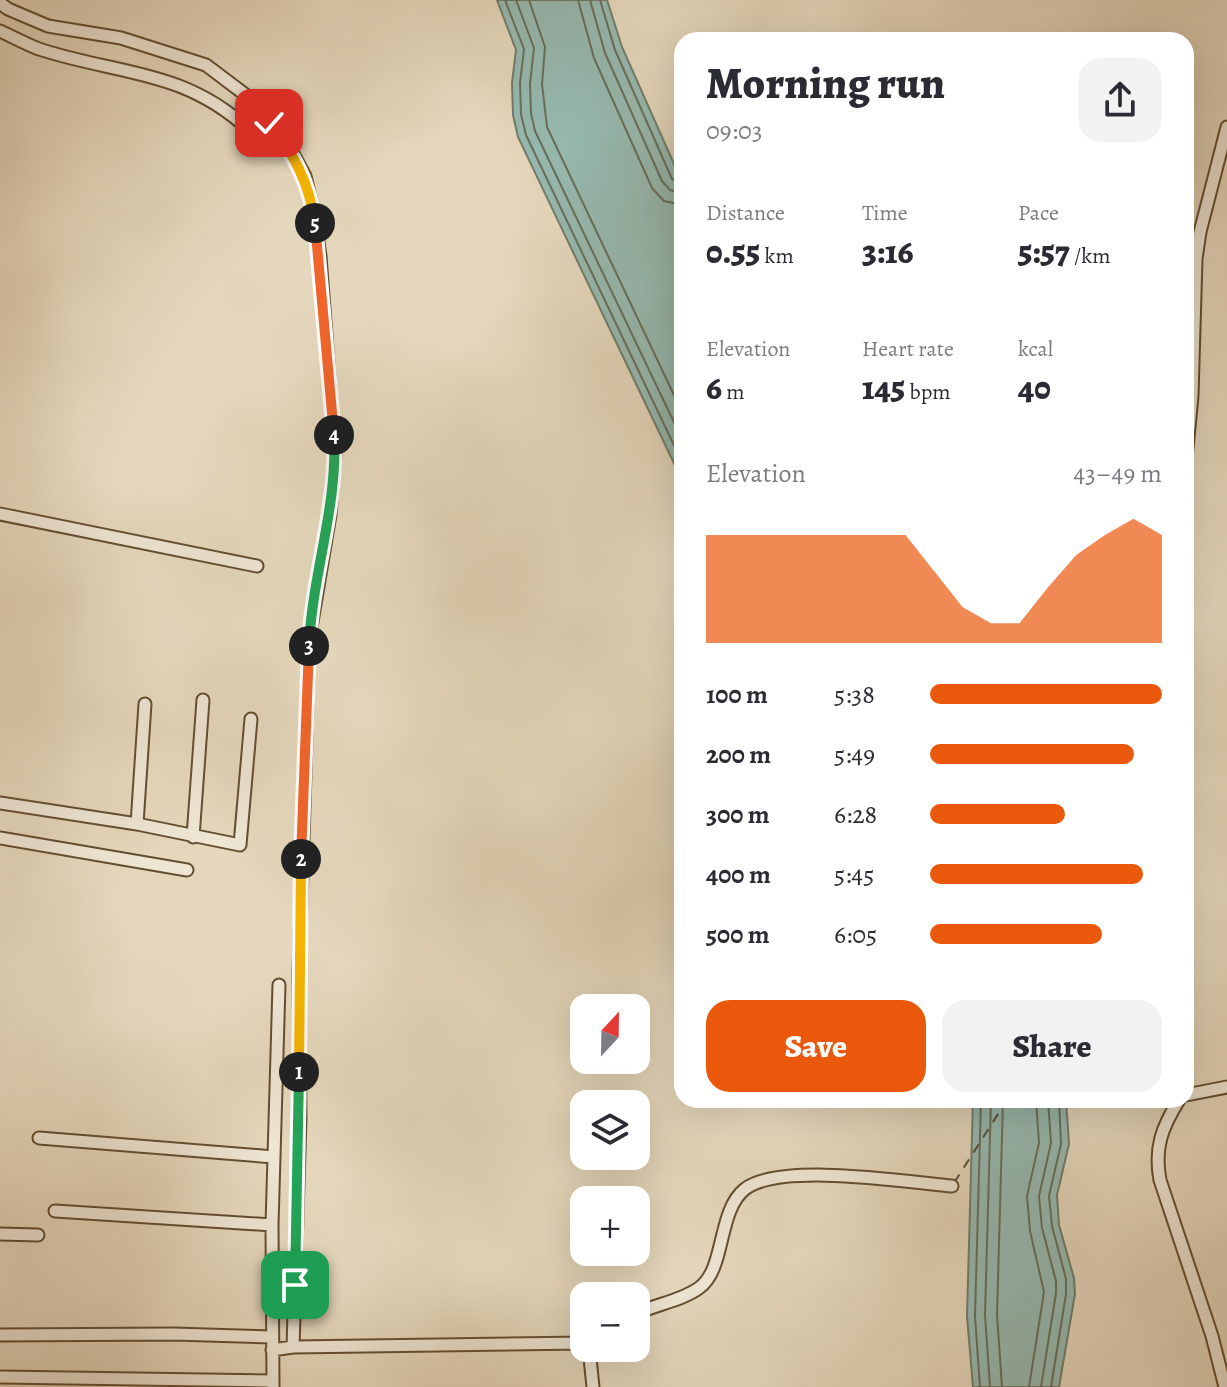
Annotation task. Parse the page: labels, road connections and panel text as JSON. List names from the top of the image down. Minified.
{"north":"top","page":{"heading":["Morning run","09:03"],"stats":[["Distance","0.55 km"],["Time","3:16"],["Pace","5:57 /km"],["Elevation","6 m"],["Heart rate","145 bpm"],["kcal","40"]],"pins":["5","4","3","2","1"],"chart":["Elevation","43–49 m"],"list":[{"name":"100 m","note":"5:38"},{"name":"200 m","note":"5:49"},{"name":"300 m","note":"6:28"},{"name":"400 m","note":"5:45"},{"name":"500 m","note":"6:05"}],"buttons":["Save","Share"],"map_buttons":["+","−"]}}
